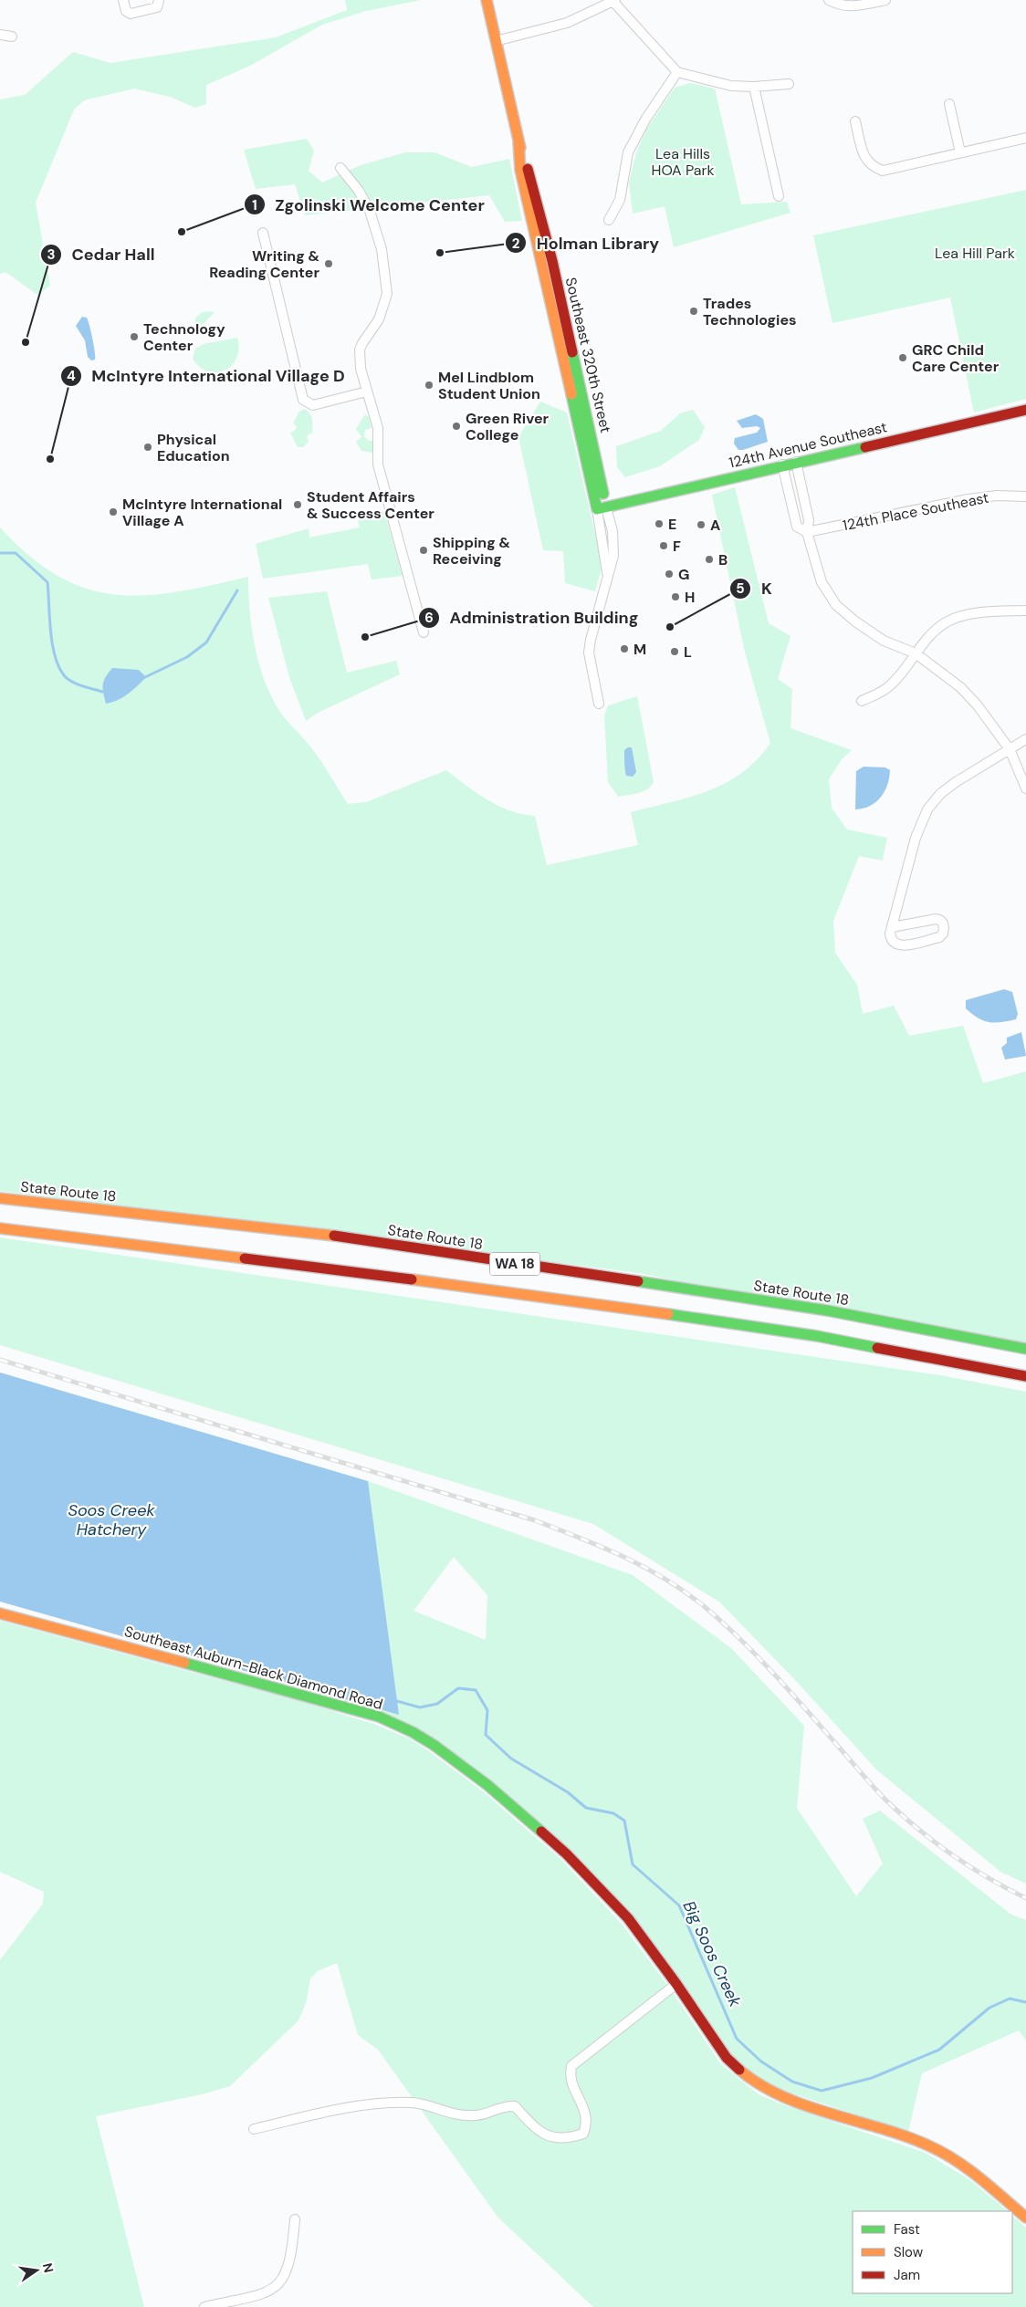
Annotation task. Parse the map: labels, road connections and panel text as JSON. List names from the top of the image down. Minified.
{"streets":{"main road":["Southeast 320th Street","124th Avenue Southeast","State Route 18","WA 18","Southeast Auburn-Black Diamond Road"],"street":["124th Place Southeast"]},"crossings":[["Southeast 320th Street","124th Avenue Southeast"]],"water":["Soos Creek Hatchery","Big Soos Creek"],"parks":["Lea Hills HOA Park","Lea Hill Park"],"places":["Zgolinski Welcome Center","Holman Library","Writing & Reading Center","Trades Technologies","Technology Center","Cedar Hall","GRC Child Care Center","Mel Lindblom Student Union","Green River College","Physical Education","McIntyre International Village D","Student Affairs & Success Center","McIntyre International Village A","E","A","F","Shipping & Receiving","B","G","H","K","Administration Building","M","L"],"legend":["Fast","Slow","Jam"],"north":"right"}
